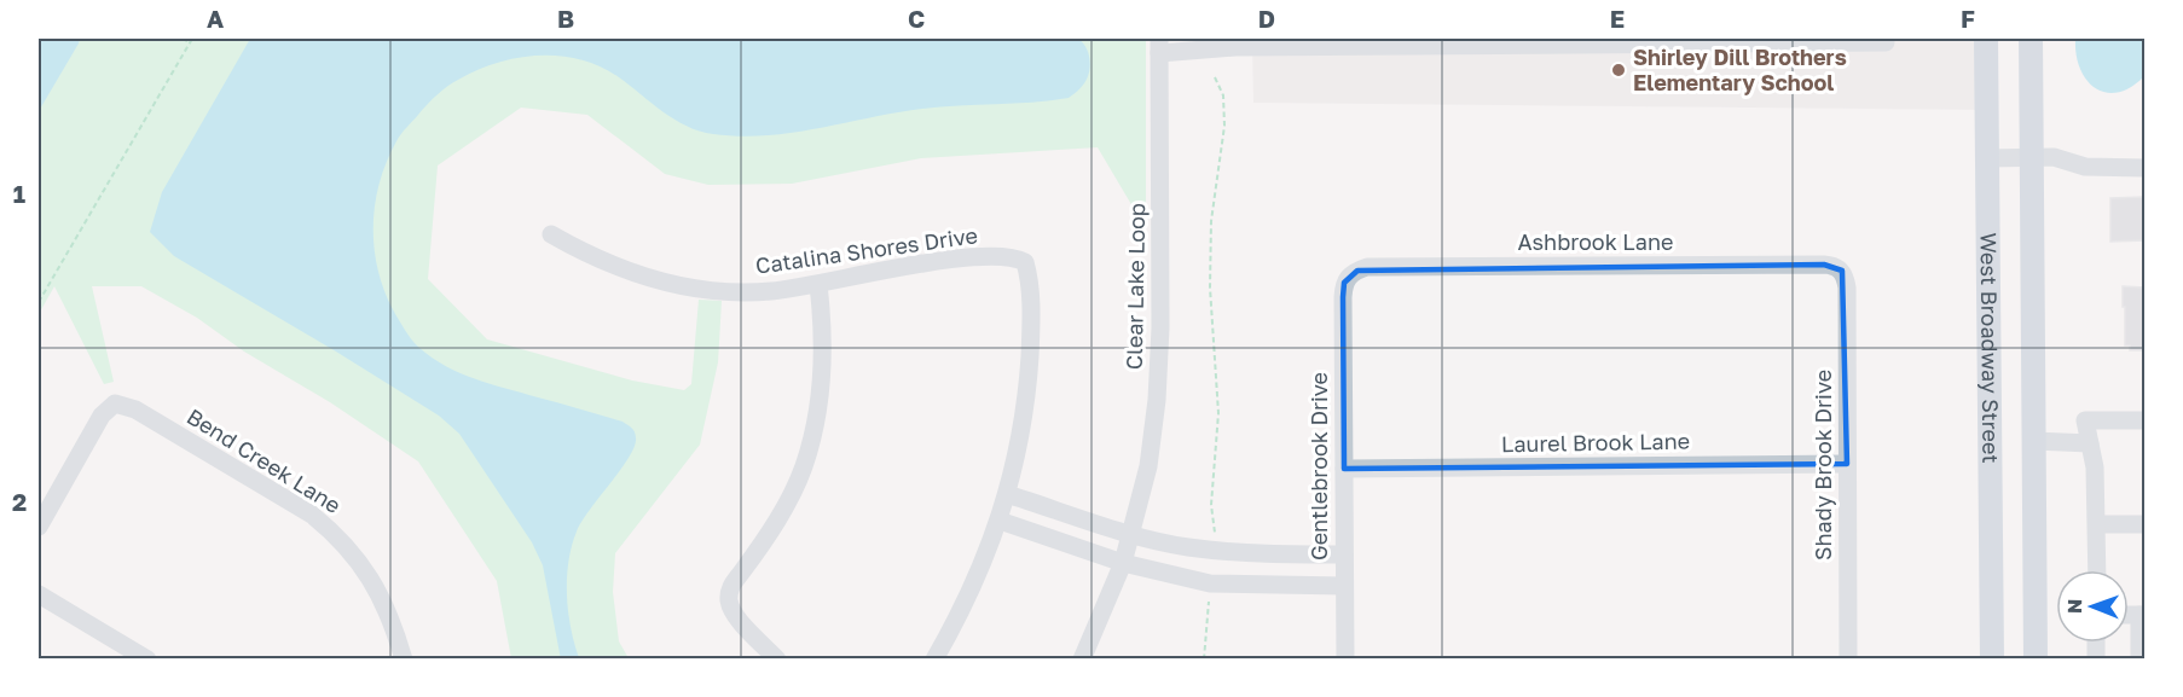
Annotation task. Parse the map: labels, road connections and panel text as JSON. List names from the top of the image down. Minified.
{"streets":{"main road":["West Broadway Street"],"street":["Ashbrook Lane","Catalina Shores Drive","Clear Lake Loop","Laurel Brook Lane","Bend Creek Lane","Shady Brook Drive","Gentlebrook Drive"]},"crossings":[["Ashbrook Lane","Shady Brook Drive"],["Ashbrook Lane","Gentlebrook Drive"],["Laurel Brook Lane","Shady Brook Drive"],["Laurel Brook Lane","Gentlebrook Drive"]],"places":["Shirley Dill Brothers Elementary School"],"north":"left","grid":{"columns":["A","B","C","D","E","F"],"rows":["1","2"]}}
